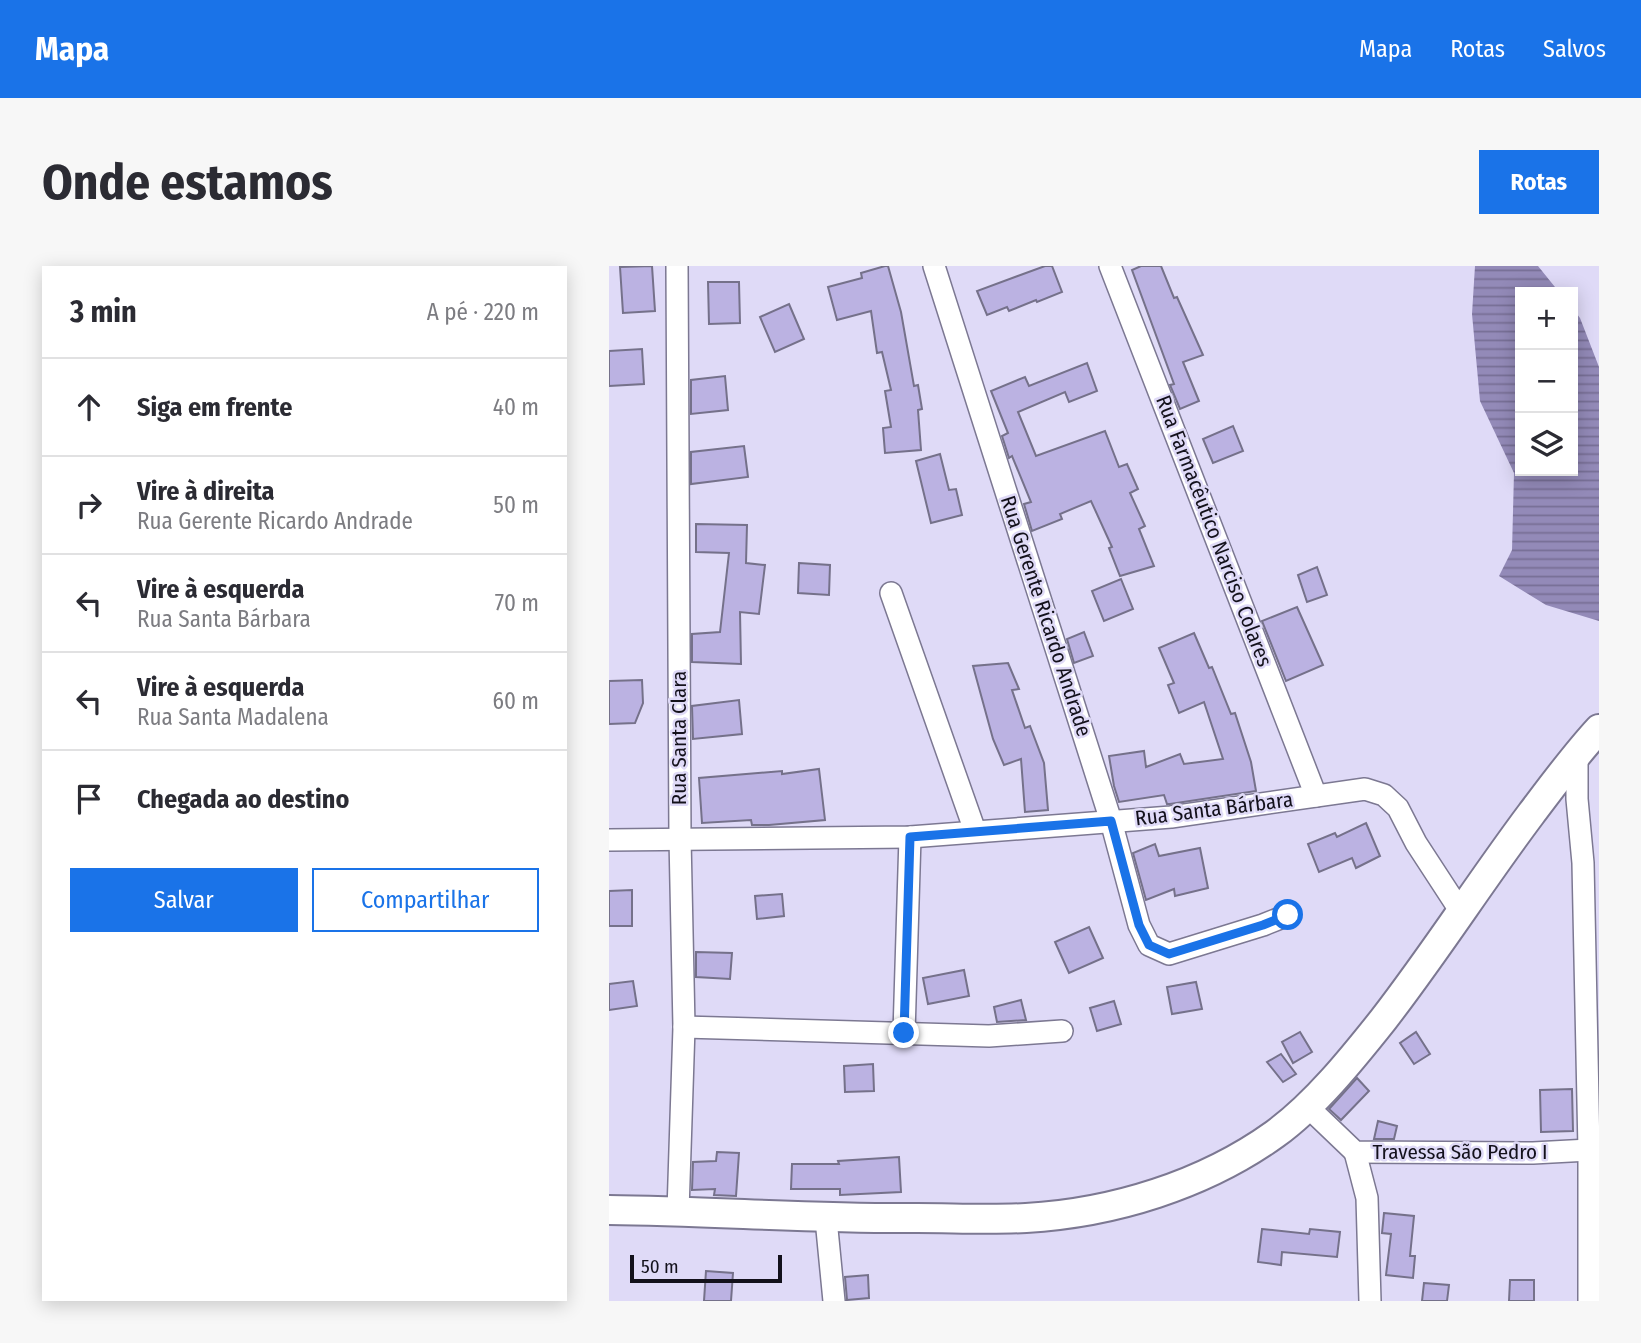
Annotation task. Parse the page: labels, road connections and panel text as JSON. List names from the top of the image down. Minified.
{"streets":{"street":["Rua Farmacêutico Narciso Colares","Rua Gerente Ricardo Andrade","Rua Santa Clara","Rua Santa Bárbara","Travessa São Pedro I"]},"crossings":[["Rua Farmacêutico Narciso Colares","Rua Santa Bárbara"],["Rua Gerente Ricardo Andrade","Rua Santa Bárbara"],["Rua Santa Clara","Rua Santa Bárbara"]],"scale_bar":"50 m","page":{"header":"Mapa","nav":["Mapa","Rotas","Salvos"],"buttons":["Rotas",["Salvar","Compartilhar"]],"title":"Onde estamos","heading":["3 min","A pé · 220 m"],"map_buttons":["+","−"],"list":[["Siga em frente","40 m"],["Vire à direita","Rua Gerente Ricardo Andrade","50 m"],["Vire à esquerda","Rua Santa Bárbara","70 m"],["Vire à esquerda","Rua Santa Madalena","60 m"],"Chegada ao destino"],"scale":"50 m"}}
